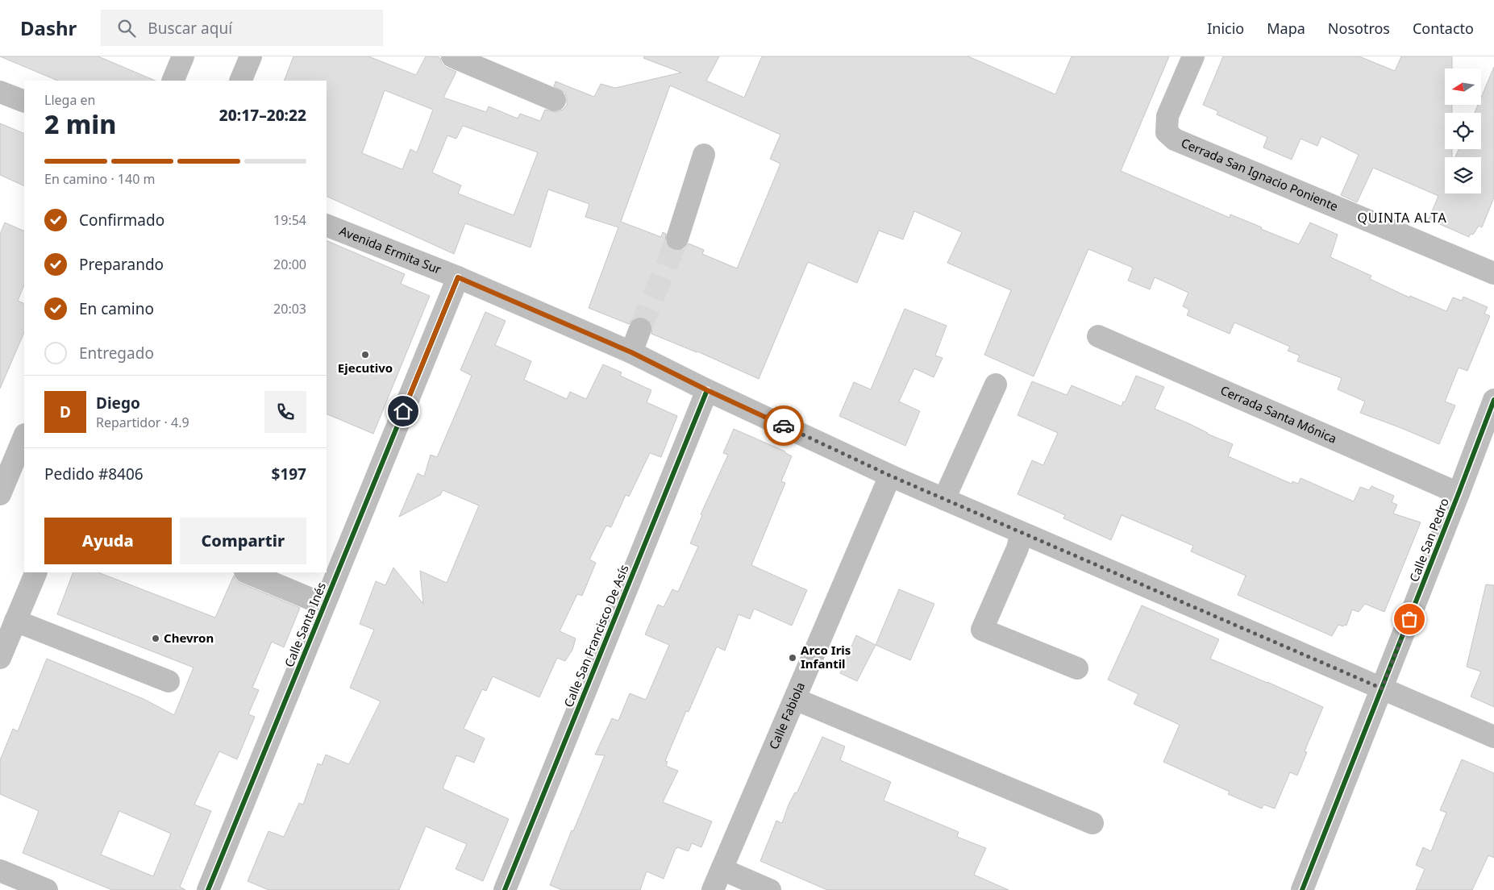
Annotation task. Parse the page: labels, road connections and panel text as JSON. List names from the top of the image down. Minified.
{"streets":{"street":["Cerrada San Ignacio Poniente","Avenida Ermita Sur","Cerrada Santa Mónica","Calle San Pedro","Calle Santa Inés","Calle San Francisco De Asís","Calle Fabiola"]},"crossings":[["Avenida Ermita Sur","Calle San Pedro"],["Avenida Ermita Sur","Calle Santa Inés"],["Avenida Ermita Sur","Calle San Francisco De Asís"],["Avenida Ermita Sur","Calle Fabiola"],["Cerrada Santa Mónica","Calle San Pedro"]],"districts":["QUINTA ALTA"],"places":["Ejecutivo","Chevron","Arco Iris Infantil"],"north":"left","page":{"header":"Dashr","search":"Buscar aquí","nav":["Inicio","Mapa","Nosotros","Contacto"],"heading":["2 min","Llega en","20:17–20:22"],"panel":["Diego","Repartidor · 4.9","Pedido #8406","$197"],"bar":"En camino · 140 m","list":[["Confirmado","19:54"],["Preparando","20:00"],["En camino","20:03"],"Entregado"],"round":"D","buttons":["Ayuda","Compartir"]}}
